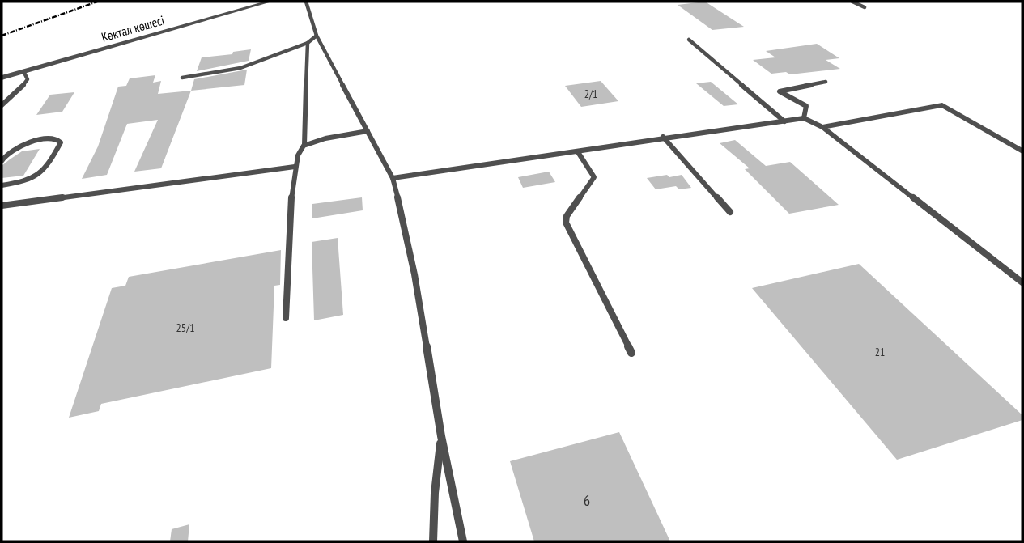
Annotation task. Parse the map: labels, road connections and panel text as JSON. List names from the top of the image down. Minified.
{"streets":{"street":["Көктал көшесі"]},"house_numbers":["2/1","25/1","21","6"]}
